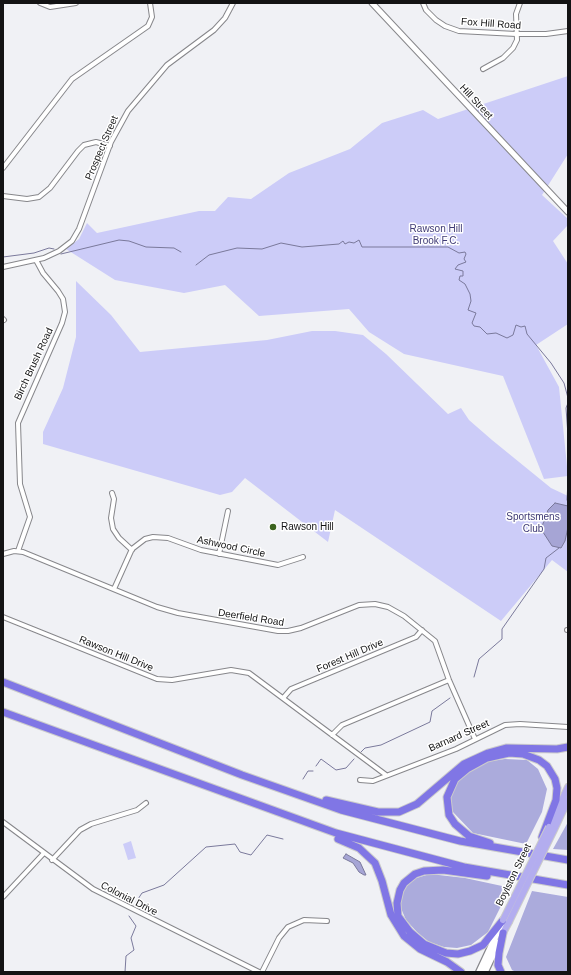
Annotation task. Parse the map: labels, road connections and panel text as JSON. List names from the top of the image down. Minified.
{"streets":{"main road":["Boylston Street"],"street":["Fox Hill Road","Hill Street","Prospect Street","Birch Brush Road","Ashwood Circle","Deerfield Road","Rawson Hill Drive","Forest Hill Drive","Barnard Street","Colonial Drive"]},"crossings":[["Prospect Street","Birch Brush Road"],["Birch Brush Road","Deerfield Road"],["Ashwood Circle","Deerfield Road"],["Deerfield Road","Forest Hill Drive"],["Deerfield Road","Barnard Street"],["Rawson Hill Drive","Forest Hill Drive"],["Rawson Hill Drive","Barnard Street"]],"parks":["Rawson Hill Brook F.C.","Sportsmens Club"],"places":["Rawson Hill"]}
